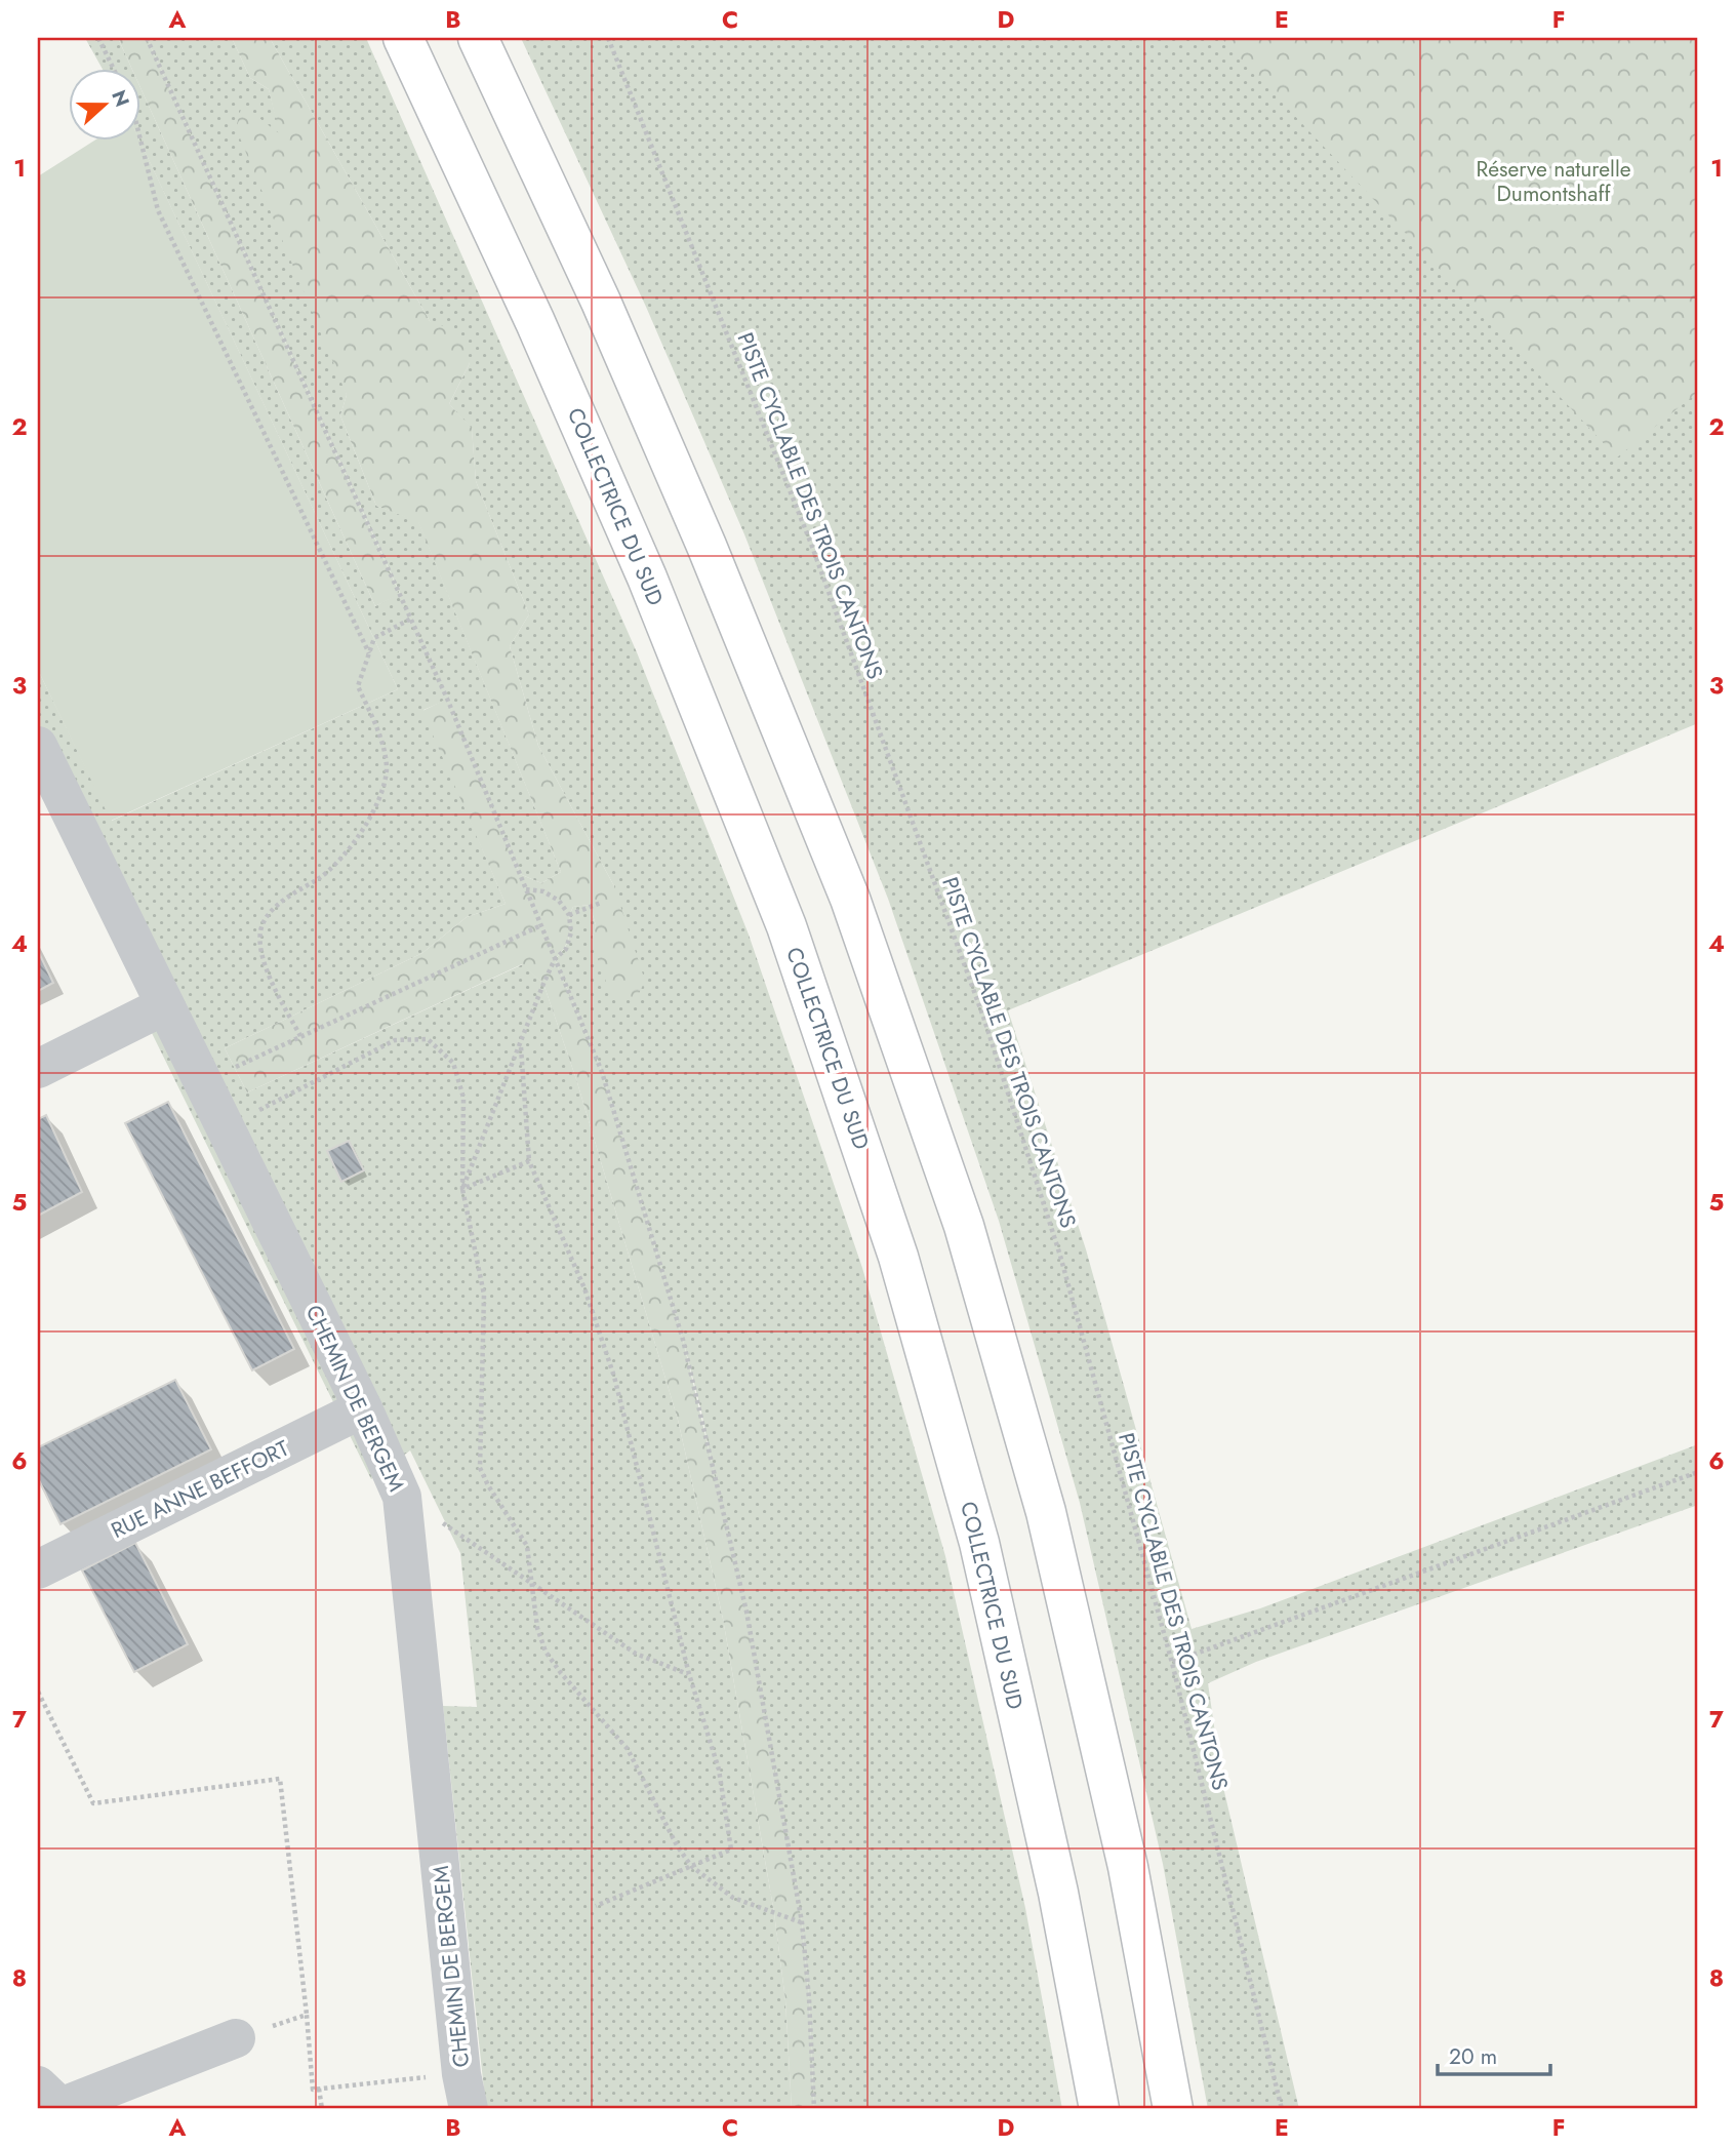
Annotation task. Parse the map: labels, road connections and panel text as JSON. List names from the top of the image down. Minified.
{"streets":{"highway":["COLLECTRICE DU SUD"],"street":["CHEMIN DE BERGEM","RUE ANNE BEFFORT"],"path":["PISTE CYCLABLE DES TROIS CANTONS"]},"crossings":[["CHEMIN DE BERGEM","RUE ANNE BEFFORT"]],"parks":["Réserve naturelle Dumontshaff"],"scale_bar":"20 m","north":"right","grid":{"columns":["A","B","C","D","E","F"],"rows":["1","2","3","4","5","6","7","8"]}}
